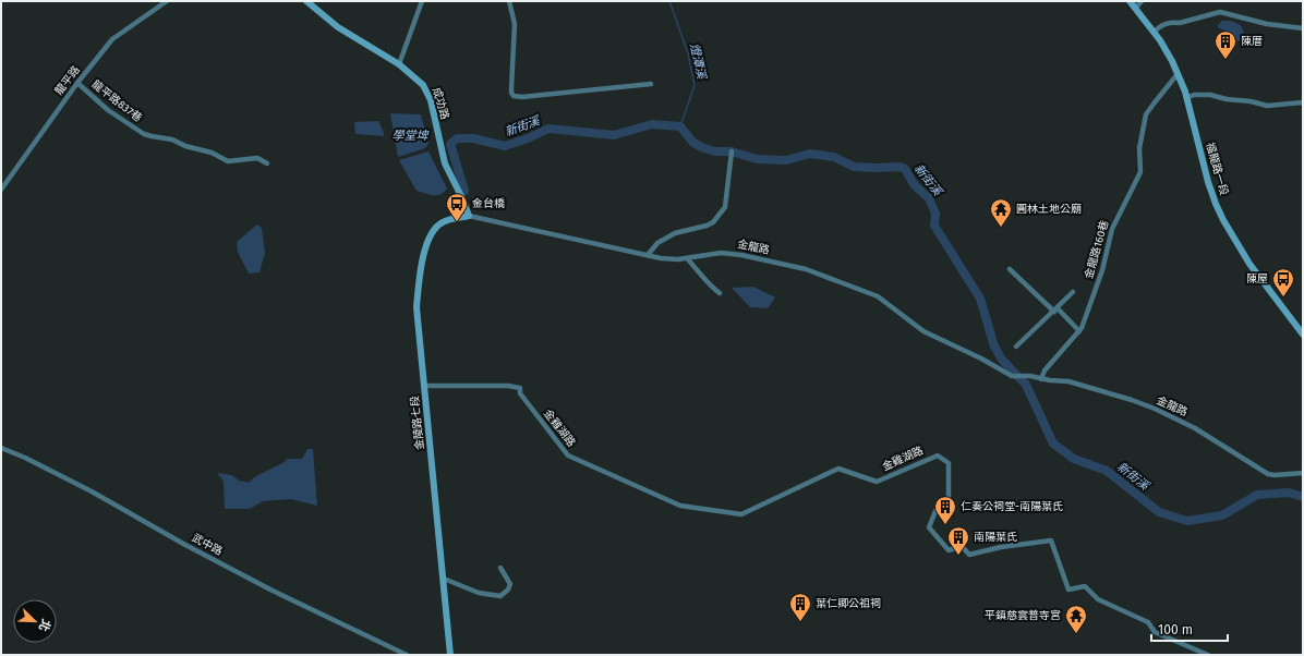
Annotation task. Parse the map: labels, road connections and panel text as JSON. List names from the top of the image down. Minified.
{"streets":{"street":["龍平路","龍平路837巷","成功路","福龍路一段","金龍路","金龍路160巷","金陵路七段","金雞湖路","武中路"]},"crossings":[["龍平路","龍平路837巷"],["成功路","金龍路"],["成功路","金陵路七段"],["福龍路一段","金龍路160巷"],["金龍路","金龍路160巷"],["金龍路","金陵路七段"],["金陵路七段","金雞湖路"]],"water":["燈潭溪","新街溪","學堂埤"],"places":{"building":["陳厝","仁奏公祠堂-南陽葉氏","南陽葉氏","葉仁卿公祖祠"],"bus stop":["金台橋","陳屋"],"temple":["圓林土地公廟","平鎮慈雲普寺宮"]},"scale_bar":"100 m","north":"bottom right"}
